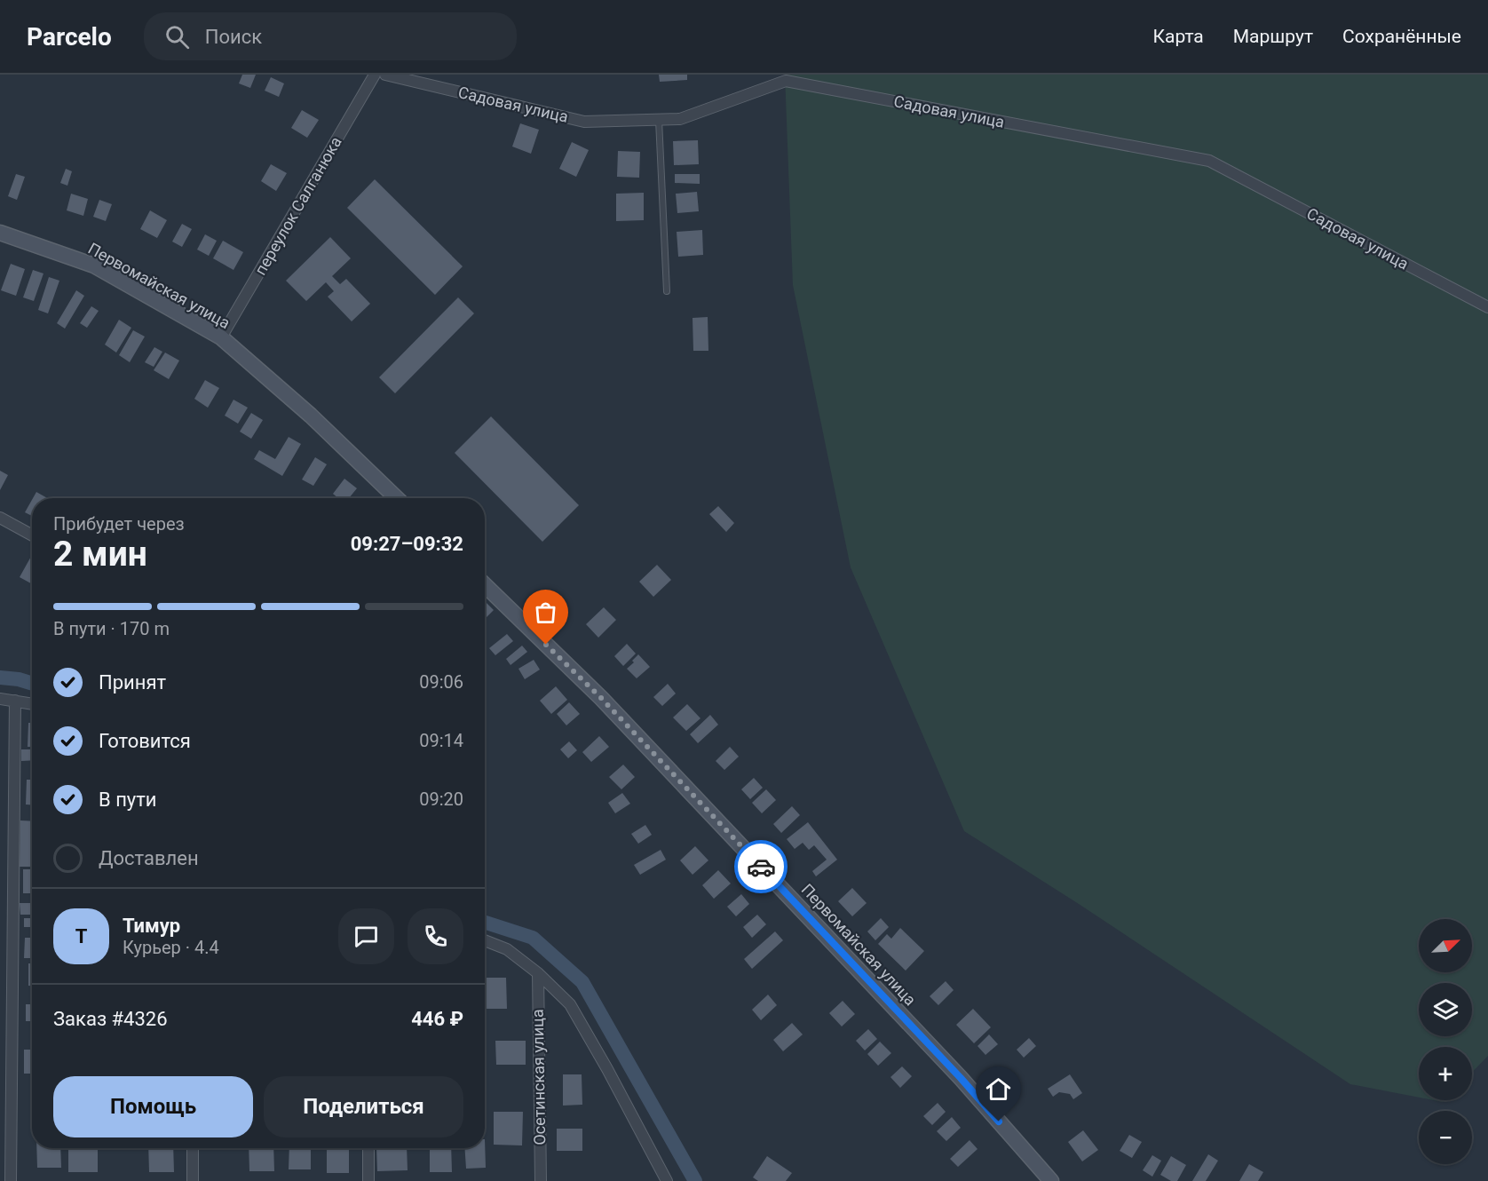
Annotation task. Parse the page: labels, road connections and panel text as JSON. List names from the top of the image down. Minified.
{"streets":{"main road":["Первомайская улица"],"street":["Садовая улица","переулок Салганюка","Осетинская улица"]},"crossings":[["переулок Салганюка","Первомайская улица"]],"north":"top right","page":{"header":"Parcelo","search":"Поиск","nav":["Карта","Маршрут","Сохранённые"],"heading":["2 мин","Прибудет через","09:27–09:32"],"panel":["Тимур","Курьер · 4.4","Заказ #4326","446 ₽"],"bar":"В пути · 170 m","list":[["Принят","09:06"],["Готовится","09:14"],["В пути","09:20"],"Доставлен"],"round":"Т","map_buttons":["+","−"],"buttons":["Помощь","Поделиться"]}}
